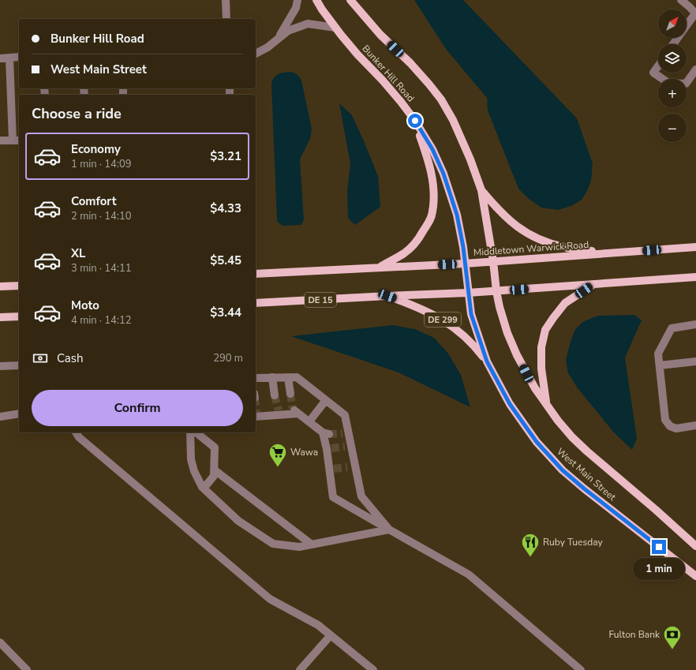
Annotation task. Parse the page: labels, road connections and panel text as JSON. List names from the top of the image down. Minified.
{"streets":{"main road":["Bunker Hill Road","Middletown Warwick Road","DE 15","DE 299","West Main Street"]},"crossings":[["Bunker Hill Road","Middletown Warwick Road"],["Bunker Hill Road","DE 15"],["Bunker Hill Road","West Main Street"],["Middletown Warwick Road","West Main Street"],["DE 15","DE 299"],["DE 15","West Main Street"],["DE 299","West Main Street"]],"places":{"supermarket":["Wawa"],"restaurant":["Ruby Tuesday"],"bank":["Fulton Bank"]},"north":"top right","page":{"map_buttons":["+","−"],"banner":["Bunker Hill Road","West Main Street"],"heading":"Choose a ride","list":[{"name":"Economy","note":"1 min · 14:09","value":"$3.21"},{"name":"Comfort","note":"2 min · 14:10","value":"$4.33"},{"name":"XL","note":"3 min · 14:11","value":"$5.45"},{"name":"Moto","note":"4 min · 14:12","value":"$3.44"}],"pay":["Cash","290 m"],"buttons":"Confirm","bubble":"1 min"}}
